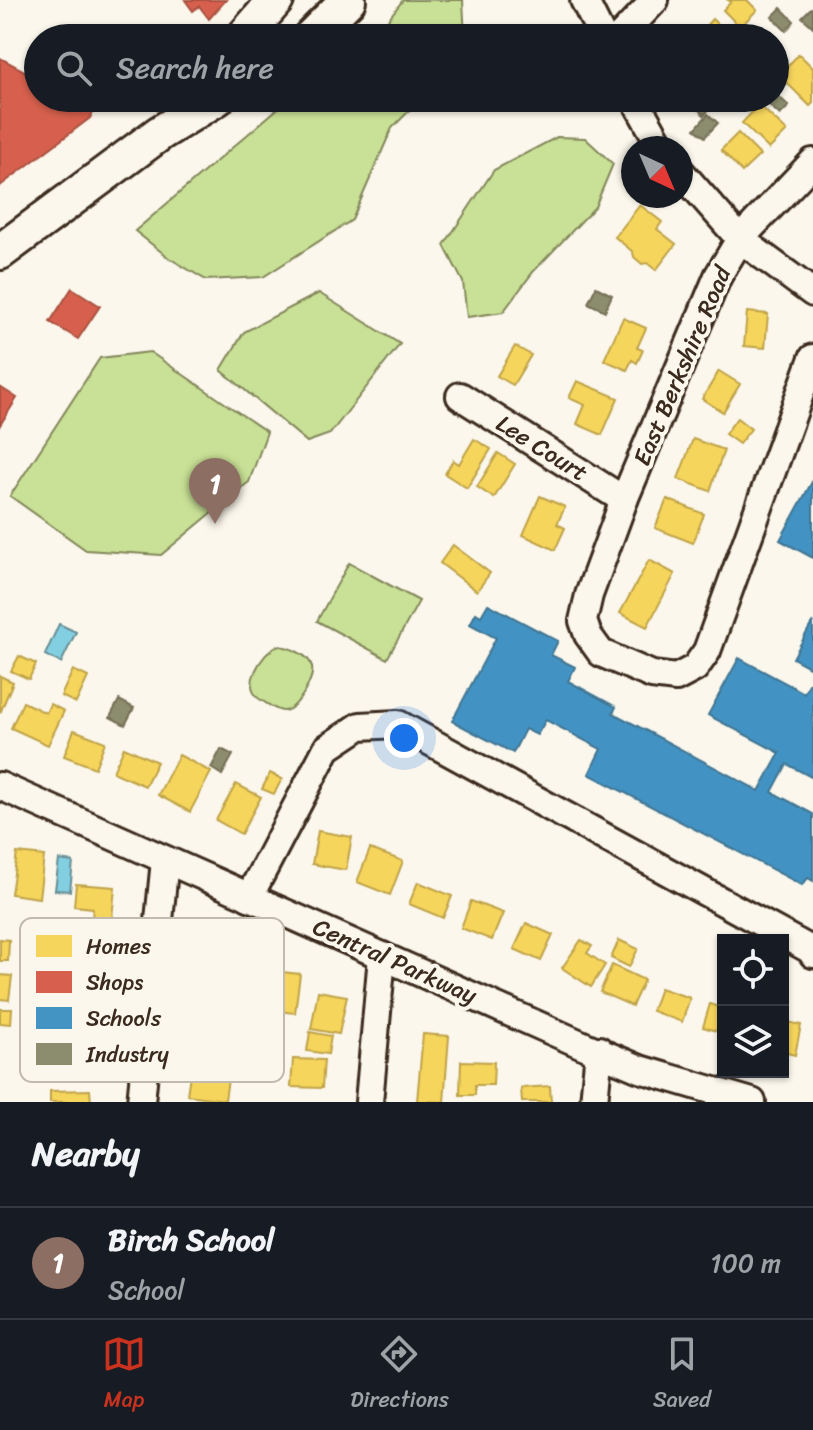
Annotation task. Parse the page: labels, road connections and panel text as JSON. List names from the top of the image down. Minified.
{"streets":{"street":["East Berkshire Road","Lee Court","Central Parkway"]},"crossings":[["East Berkshire Road","Lee Court"]],"legend":["Homes","Shops","Schools","Industry"],"north":"bottom right","page":{"search":"Search here","pins":"1","heading":"Nearby","list":[{"mark":"1","name":"Birch School","note":"School","value":"100 m"}],"nav":["Map","Directions","Saved"]}}
